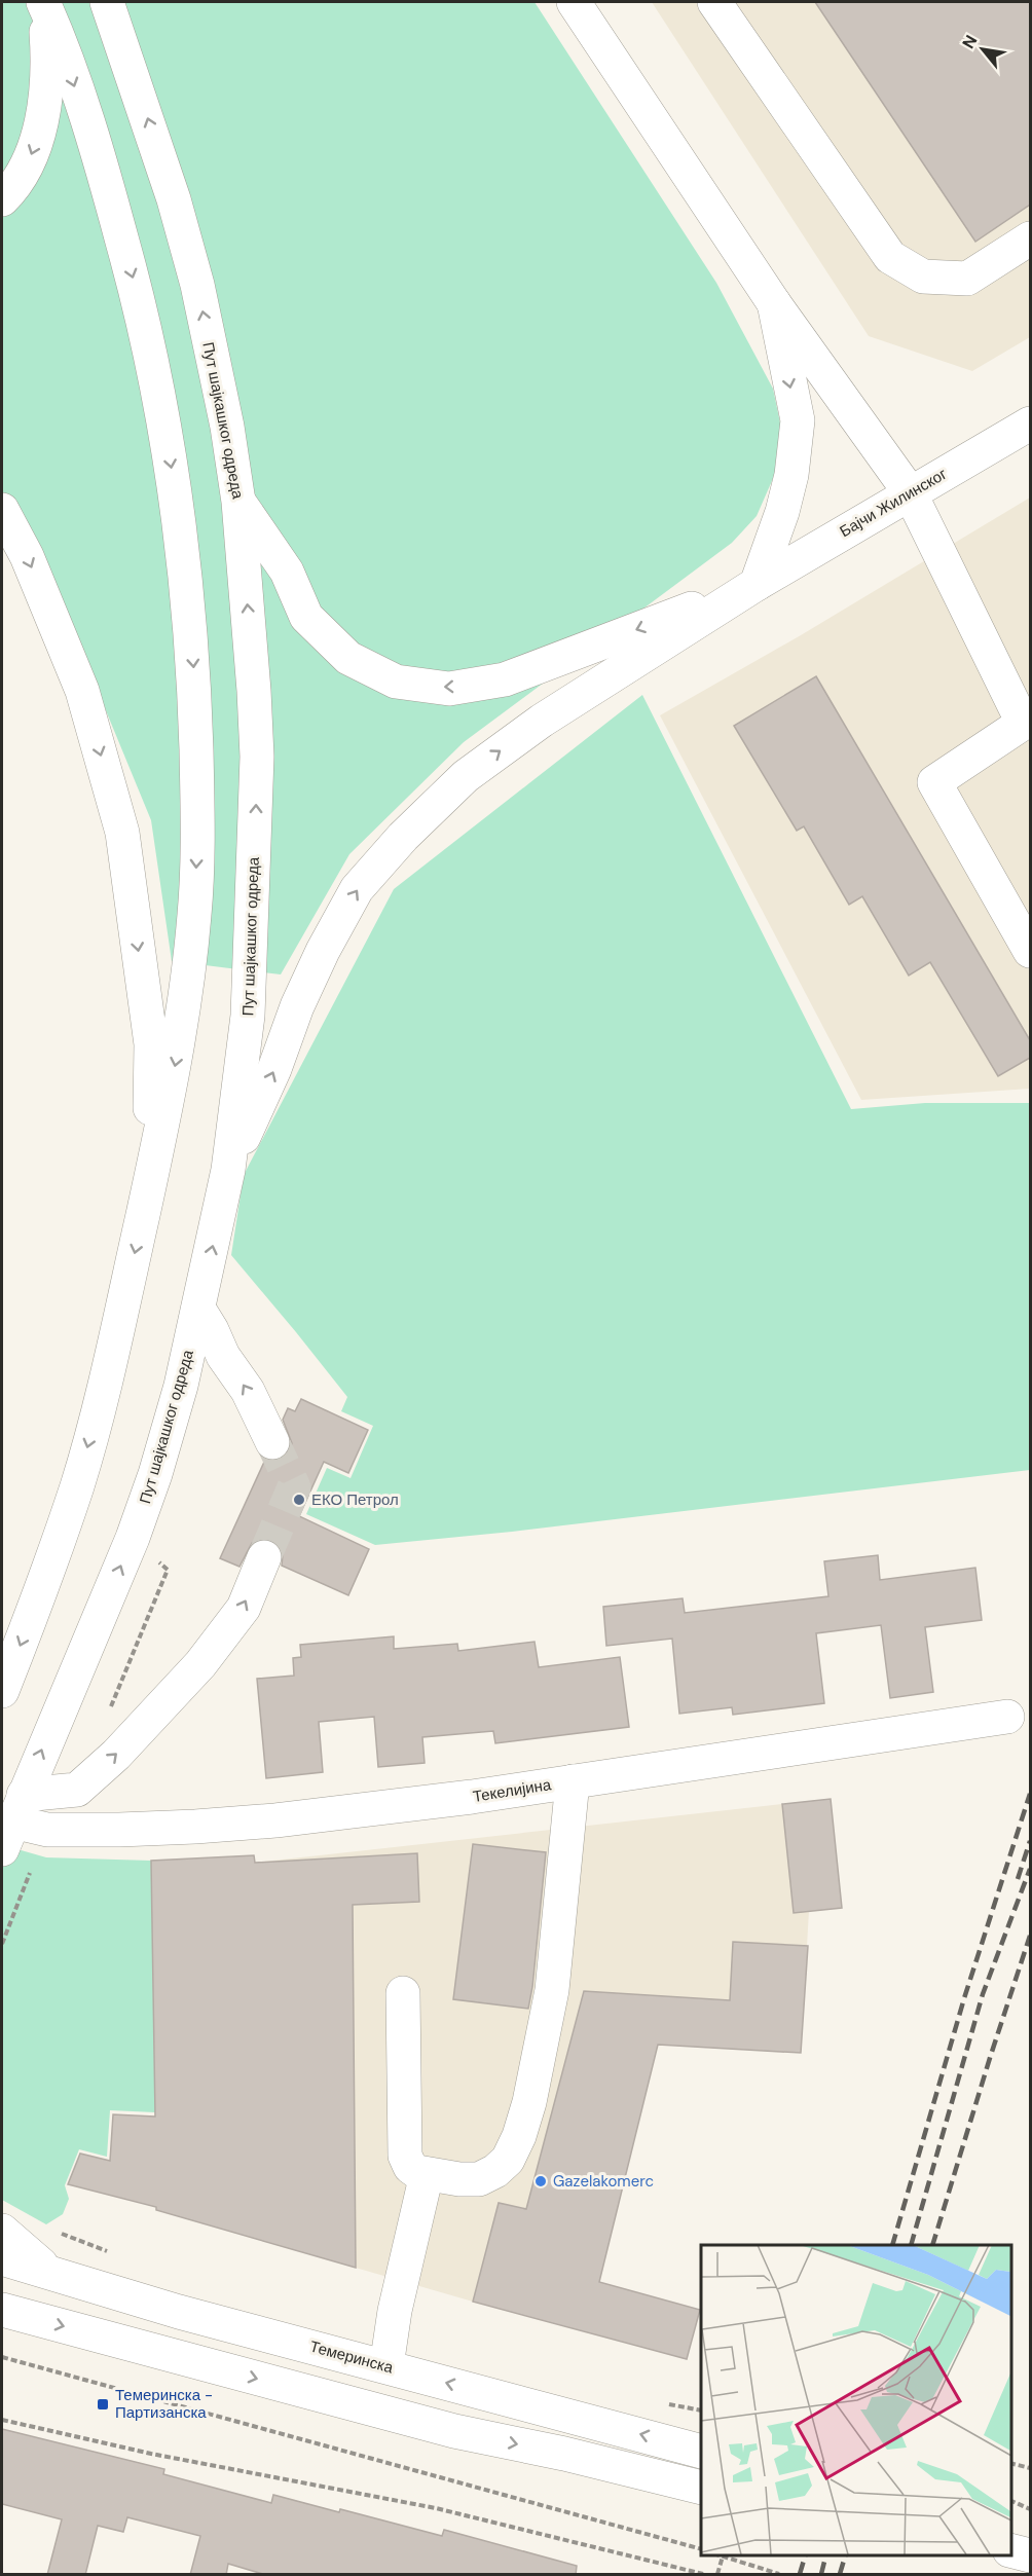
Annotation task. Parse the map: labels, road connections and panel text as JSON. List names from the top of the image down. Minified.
{"streets":{"main road":["Пут шајкашког одреда","Бајчи Жилинског","Текелијина","Темеринска"]},"crossings":[["Пут шајкашког одреда","Текелијина"]],"places":{"other":["ЕКО Петрол","Gazelakomerc"],"transit":["Темеринска - Партизанска"]},"north":"top left"}
